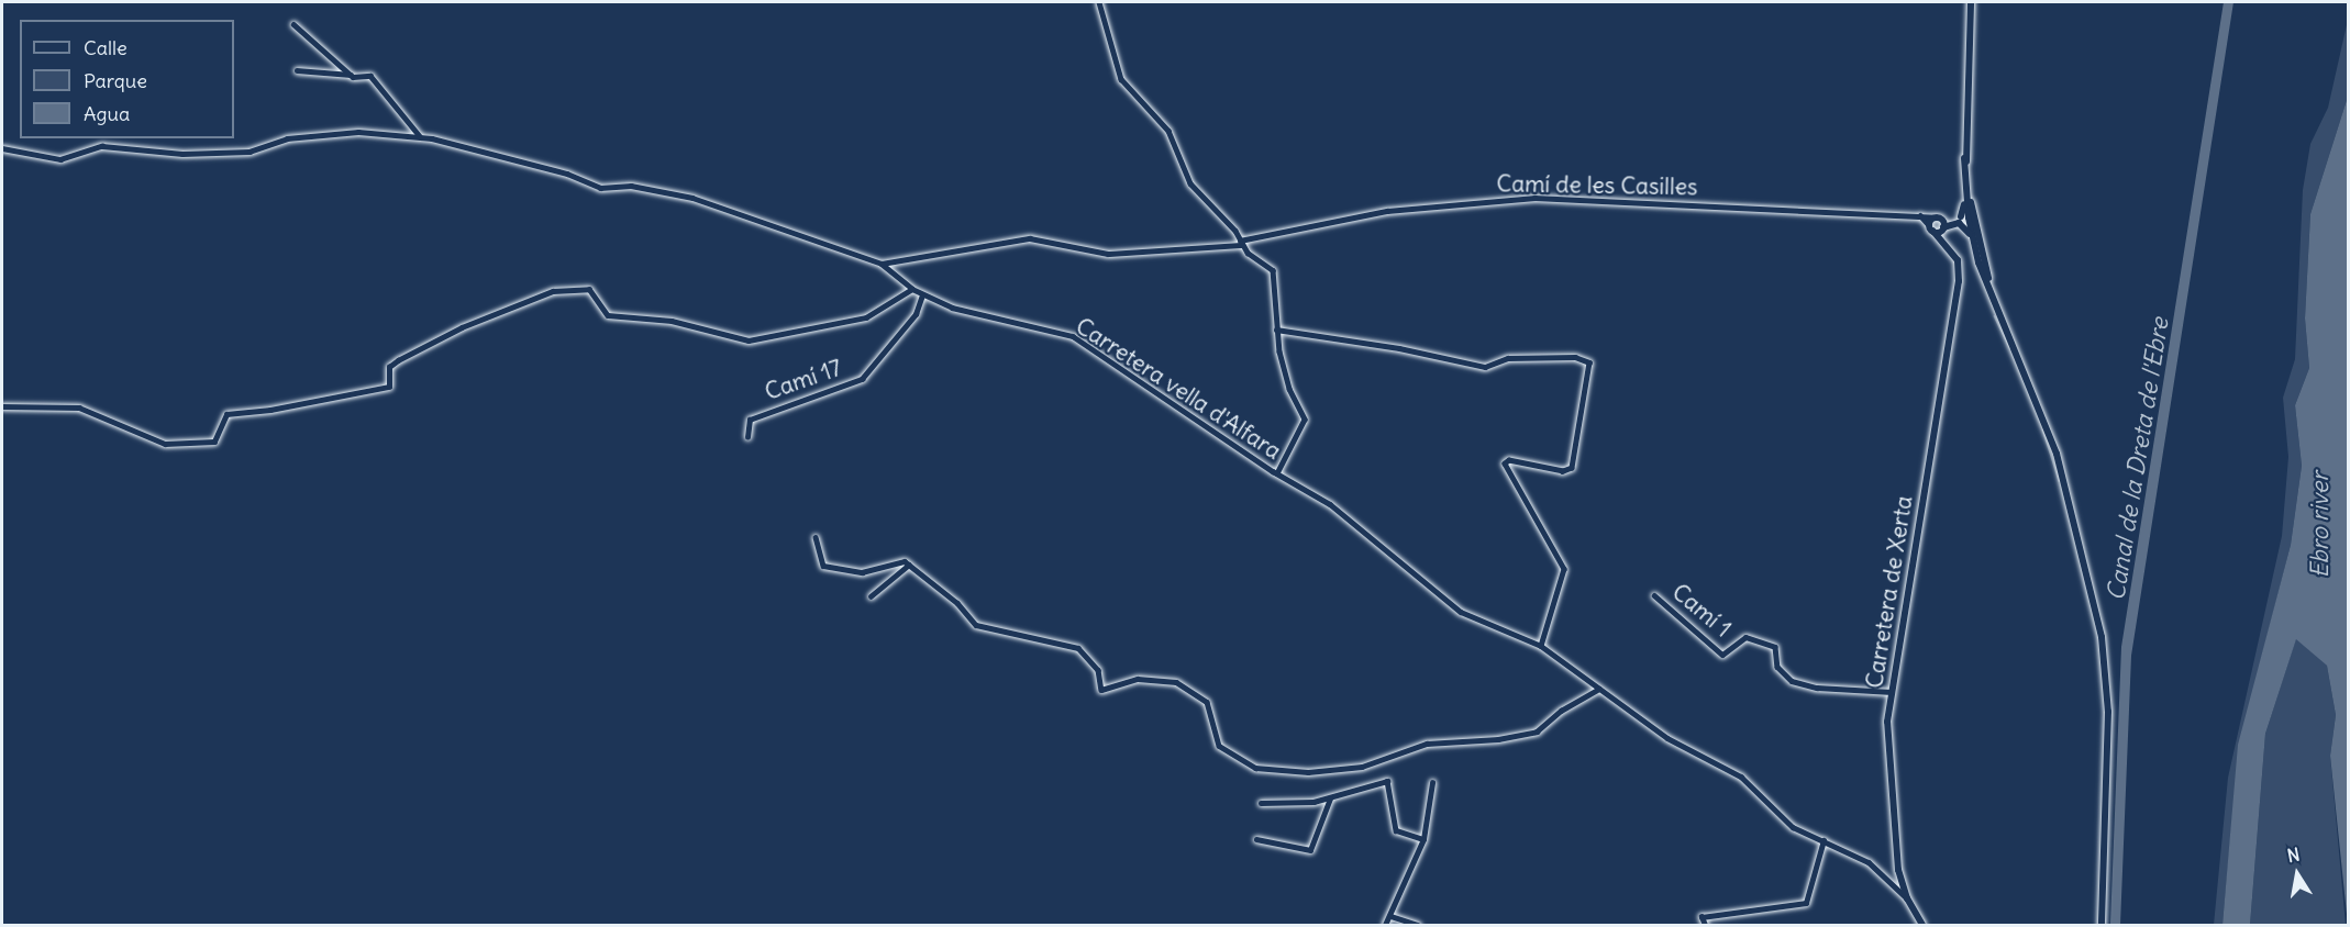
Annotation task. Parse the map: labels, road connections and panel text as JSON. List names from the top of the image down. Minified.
{"streets":{"main road":["Carretera de Xerta"],"street":["Camí de les Casilles","Camí 17","Carretera vella d'Alfara","Camí 1"]},"crossings":[["Camí de les Casilles","Carretera vella d'Alfara"],["Camí 17","Carretera vella d'Alfara"],["Carretera vella d'Alfara","Carretera de Xerta"],["Carretera de Xerta","Camí 1"]],"water":["Canal de la Dreta de l'Ebre","Ebro river"],"legend":["Calle","Parque","Agua"],"north":"top"}
